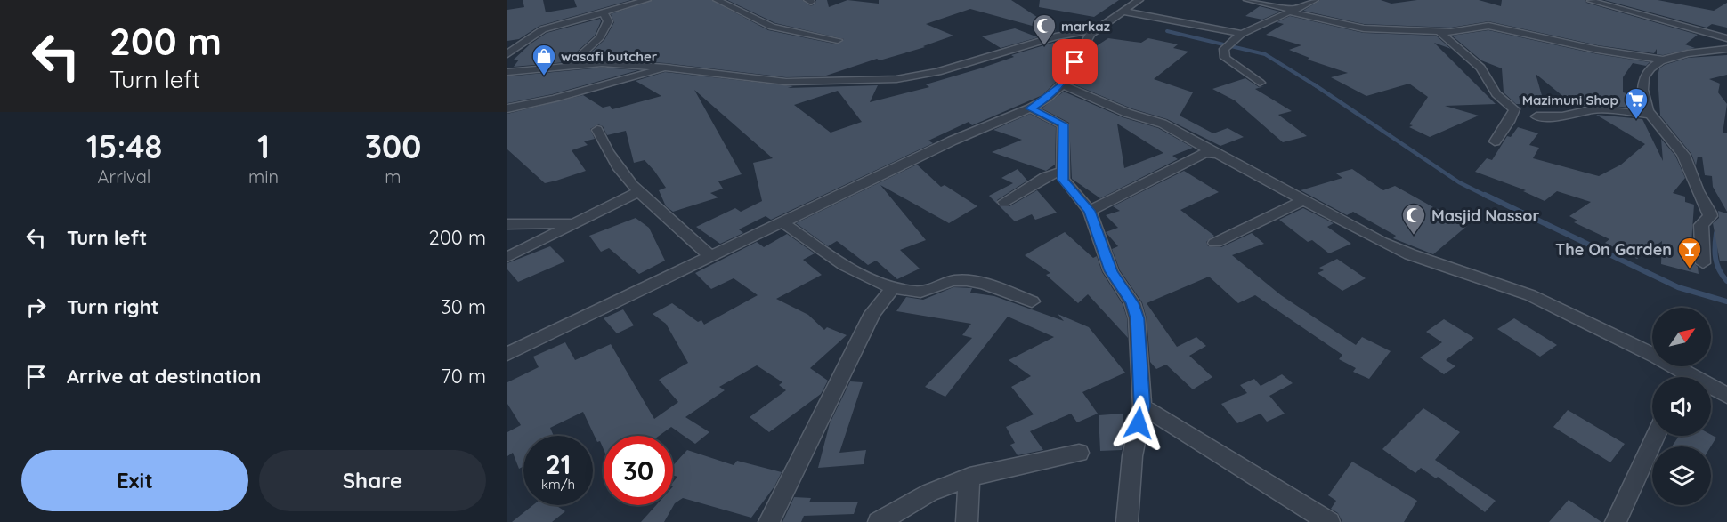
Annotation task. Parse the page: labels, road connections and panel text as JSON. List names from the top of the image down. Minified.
{"places":{"mosque":["markaz","Masjid Nassor"],"shop":["wasafi butcher"],"supermarket":["Mazimuni Shop"],"bar":["The On Garden"]},"north":"top right","page":{"turn":["200 m","Turn left"],"eta":["15:48","Arrival","1","min","300","m"],"list":[{"name":"Turn left","value":"200 m"},{"name":"Turn right","value":"30 m"},{"name":"Arrive at destination","value":"70 m"}],"speed":"21 km/h","limit":"30","buttons":["Exit","Share"]}}
